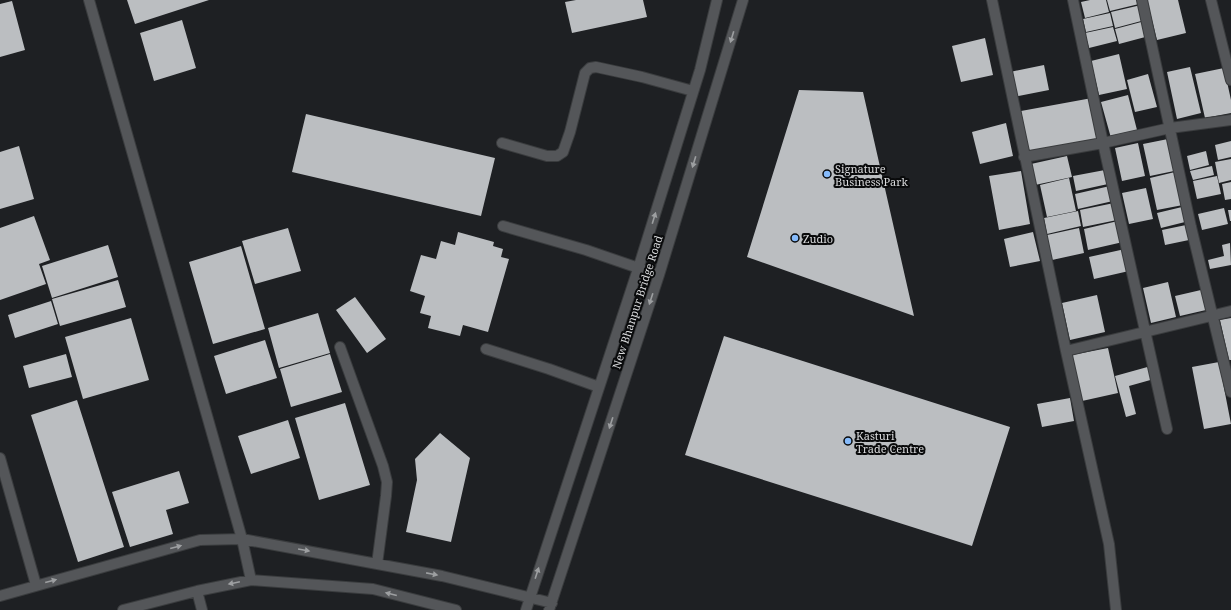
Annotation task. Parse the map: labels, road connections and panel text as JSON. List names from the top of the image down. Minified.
{"streets":{"street":["New Bhanpur Bridge Road"]},"places":["Signature Business Park","Zudio","Kasturi Trade Centre"]}
